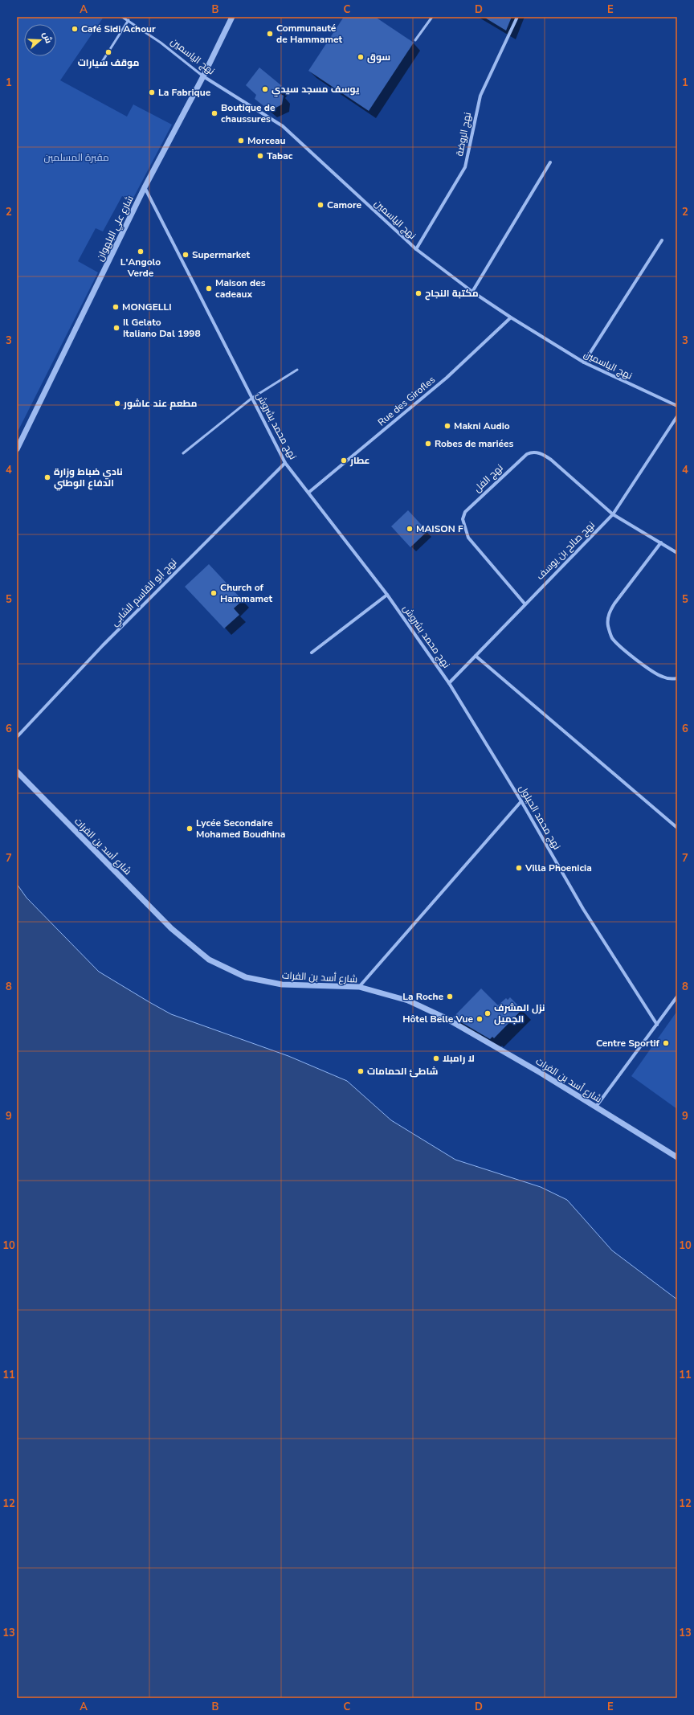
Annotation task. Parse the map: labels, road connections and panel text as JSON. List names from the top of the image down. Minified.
{"streets":{"street":["نهج الياسمين","نهج الروضة","شارع علي البلهوان","Rue des Girofles","نهج محمد بشروش","نهج الفل","نهج صالح بن يوسف","نهج أبو القاسم الشابي","نهج محمد الحيلول","شارع أسد بن الفرات"]},"crossings":[["نهج الياسمين","نهج الروضة"],["نهج الياسمين","شارع علي البلهوان"],["نهج الياسمين","Rue des Girofles"],["شارع علي البلهوان","نهج محمد بشروش"],["Rue des Girofles","نهج محمد بشروش"],["نهج محمد بشروش","نهج صالح بن يوسف"],["نهج محمد بشروش","نهج أبو القاسم الشابي"],["نهج محمد بشروش","نهج محمد الحيلول"],["نهج الفل","نهج صالح بن يوسف"],["نهج صالح بن يوسف","نهج محمد الحيلول"]],"parks":["مقبرة المسلمين"],"places":["Café Sidi Achour","Communauté de Hammamet","موقف سيارات","سوق","يوسف مسجد سيدي","La Fabrique","Boutique de chaussures","Morceau","Tabac","Camore","L'Angolo Verde","Supermarket","Maison des cadeaux","مكتبة النجاح","MONGELLI","Il Gelato Italiano Dal 1998","مطعم عند عاشور","Makni Audio","Robes de mariées","عطار","نادي ضباط وزارة الدفاع الوطني","MAISON F","Church of Hammamet","Lycée Secondaire Mohamed Boudhina","Villa Phoenicia","La Roche","نزل المشرف الجميل","Hôtel Belle Vue","Centre Sportif","لا رامبلا","شاطئ الحمامات"],"north":"right","grid":{"columns":["A","B","C","D","E"],"rows":["1","2","3","4","5","6","7","8","9","10","11","12","13"]}}
